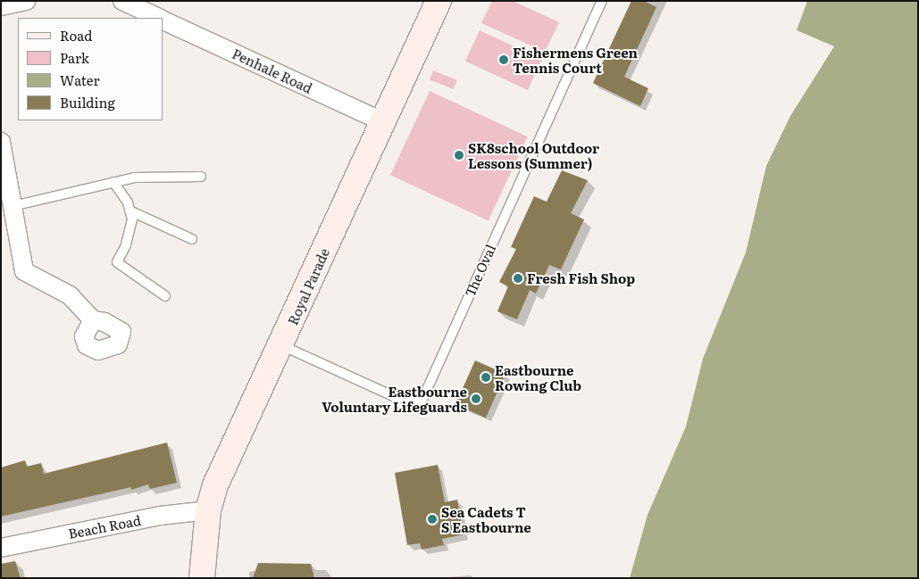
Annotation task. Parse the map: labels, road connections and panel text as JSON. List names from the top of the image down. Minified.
{"streets":{"street":["Penhale Road","Royal Parade","Beach Road"],"lane":["The Oval"]},"crossings":[["Penhale Road","Royal Parade"],["The Oval","Royal Parade"],["Royal Parade","Beach Road"]],"places":["Fishermens Green Tennis Court","SK8school Outdoor Lessons (Summer)","Fresh Fish Shop","Eastbourne Rowing Club","Eastbourne Voluntary Lifeguards","Sea Cadets T S Eastbourne"],"legend":["Road","Park","Water","Building"]}
